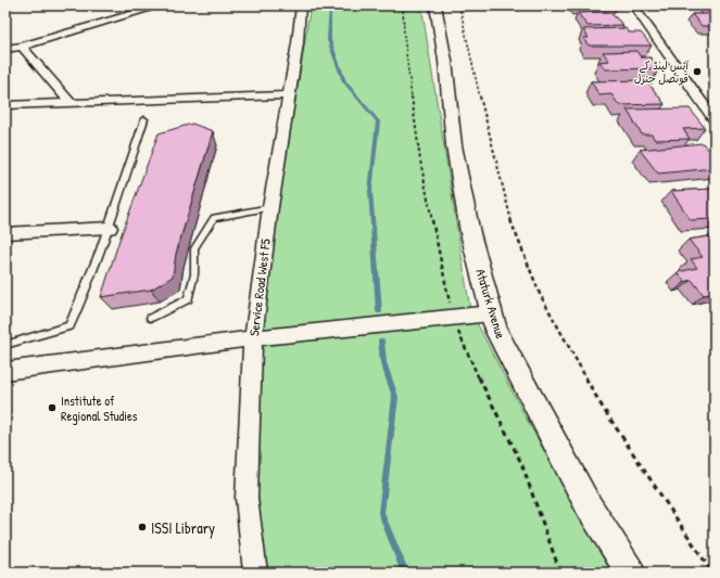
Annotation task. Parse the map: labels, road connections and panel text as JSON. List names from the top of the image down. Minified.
{"streets":{"street":["Service Road West F5","Ataturk Avenue"]},"places":["آئس لینڈ کے قونصل جنرل","Institute of Regional Studies","ISSI Library"]}
